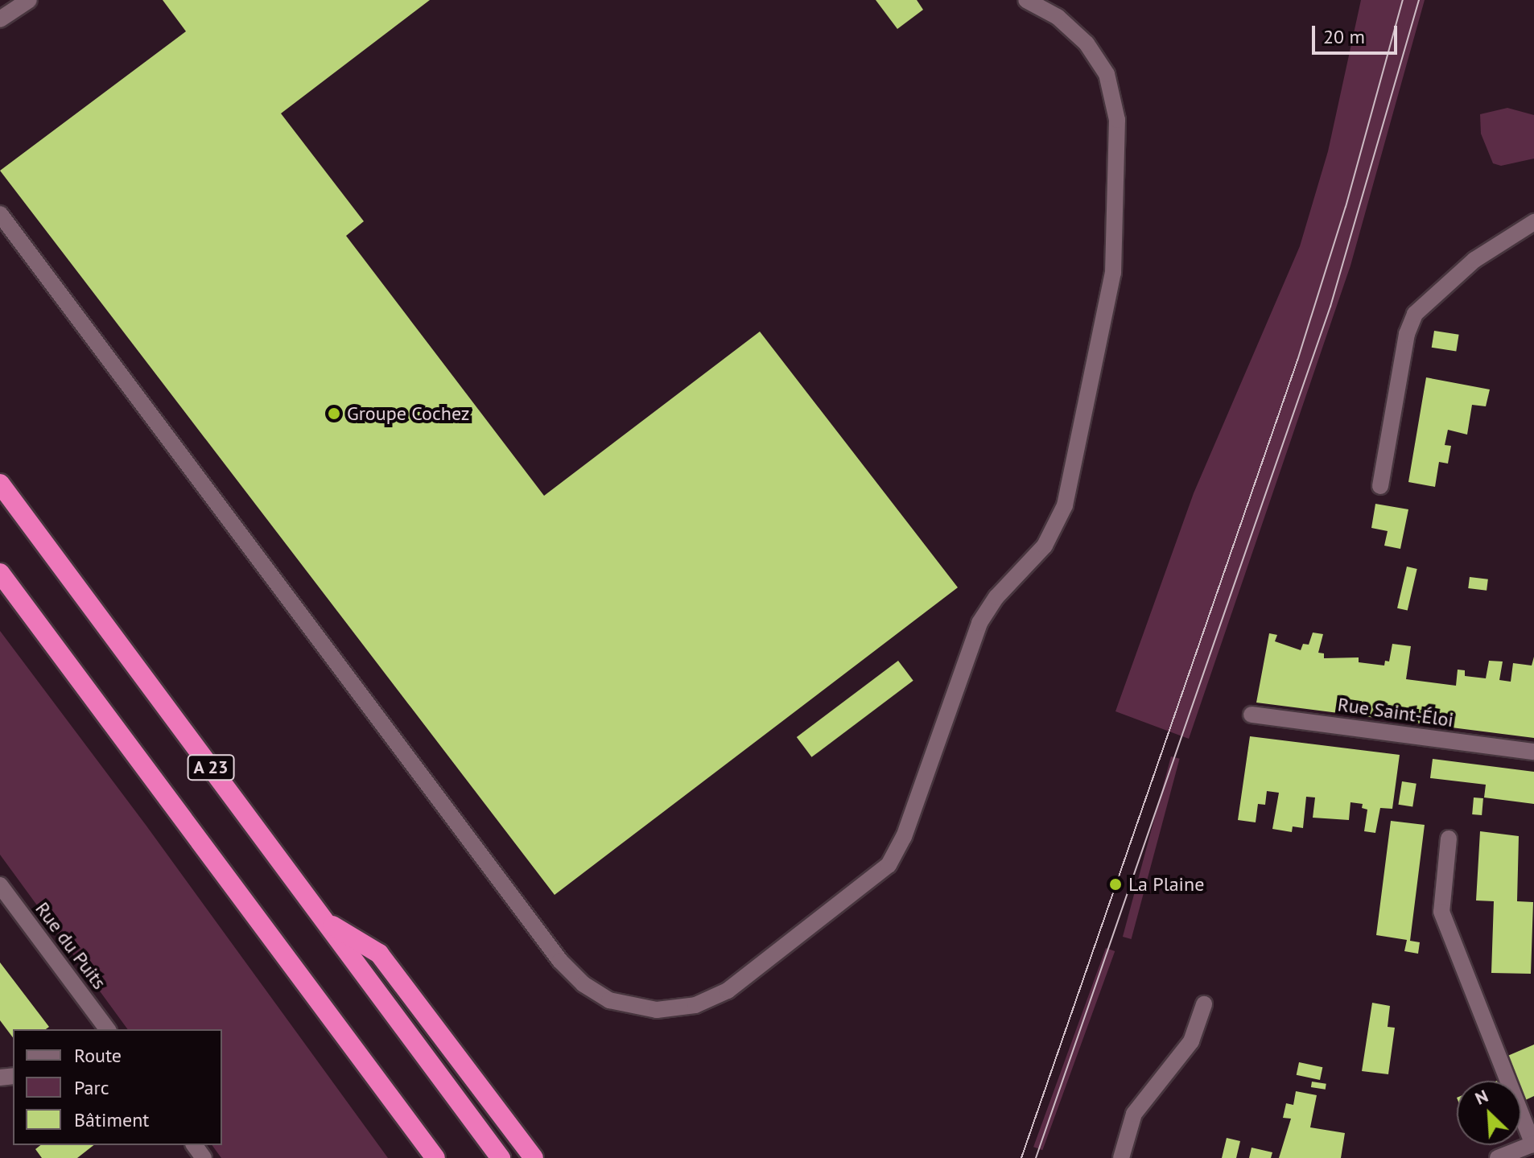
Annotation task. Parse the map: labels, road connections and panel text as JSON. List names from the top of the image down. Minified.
{"streets":{"highway":["A 23"],"street":["Rue Saint-Éloi","Rue du Puits"]},"places":["Groupe Cochez","La Plaine"],"legend":["Route","Parc","Bâtiment"],"scale_bar":"20 m","north":"top left"}
